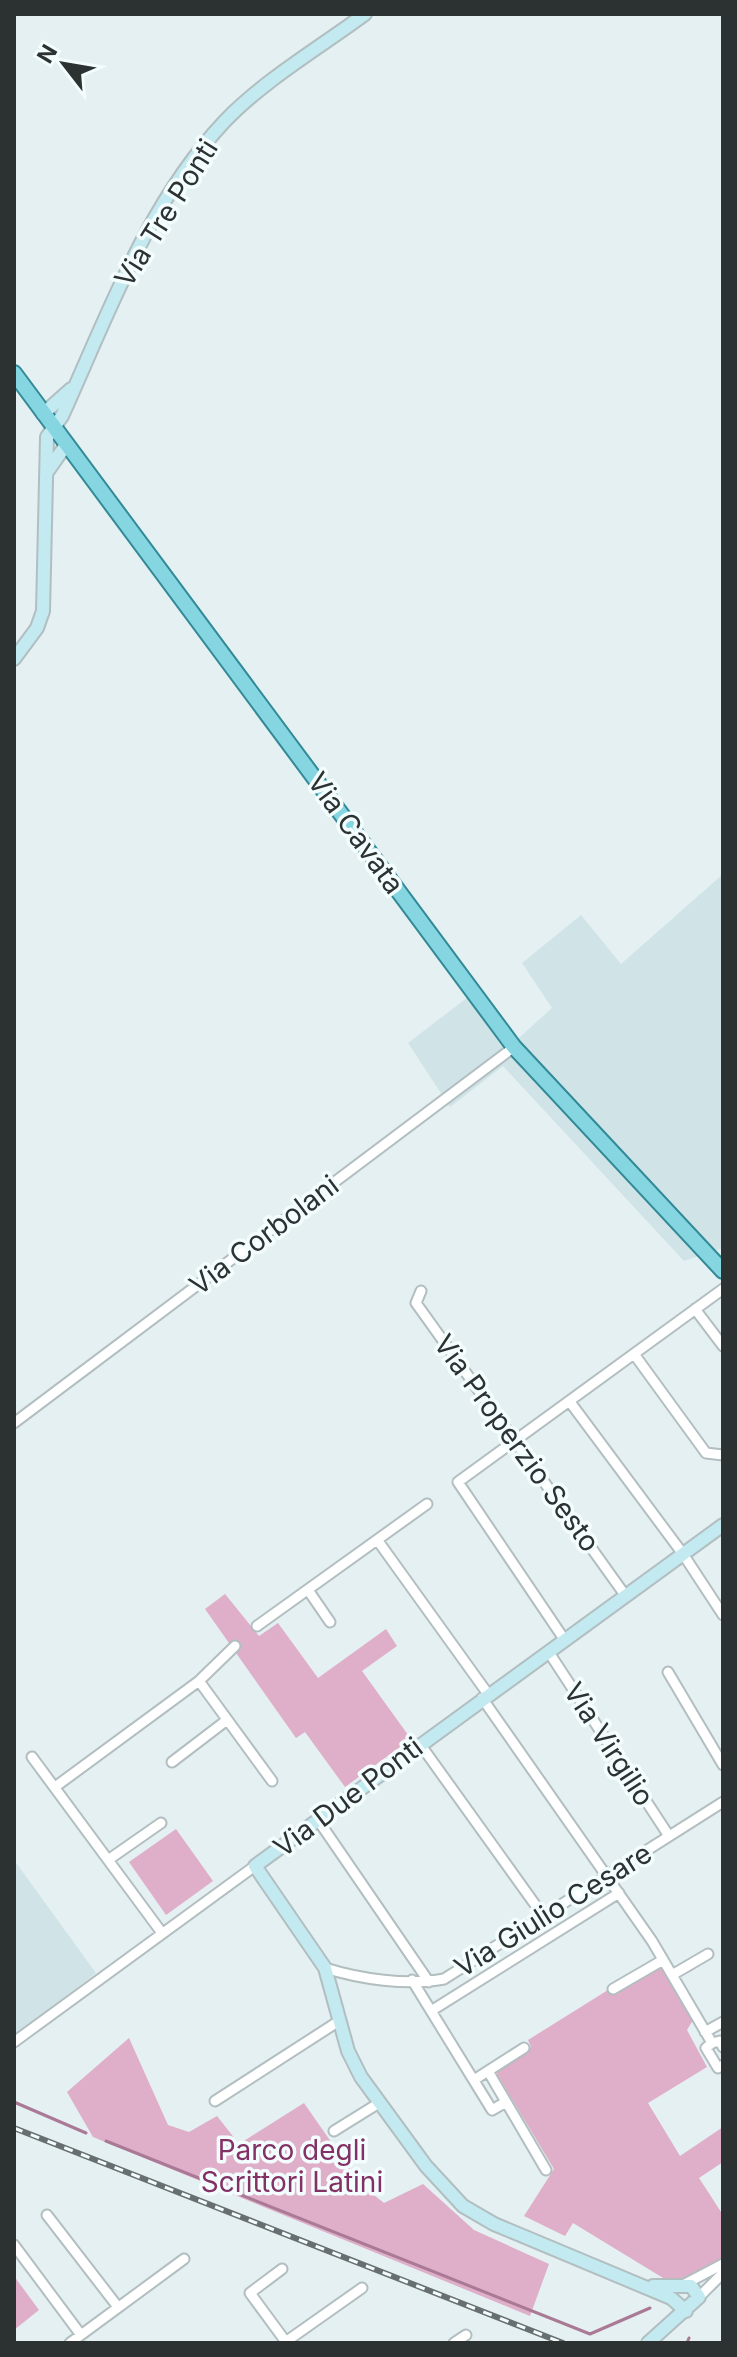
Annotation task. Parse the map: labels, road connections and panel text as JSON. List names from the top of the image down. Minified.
{"streets":{"main road":["Via Cavata"],"street":["Via Tre Ponti","Via Corbolani","Via Properzio Sesto","Via Virgilio","Via Due Ponti","Via Giulio Cesare"]},"crossings":[["Via Tre Ponti","Via Cavata"],["Via Cavata","Via Corbolani"],["Via Properzio Sesto","Via Due Ponti"],["Via Virgilio","Via Due Ponti"],["Via Virgilio","Via Giulio Cesare"]],"parks":["Parco degli Scrittori Latini"],"north":"top left"}
